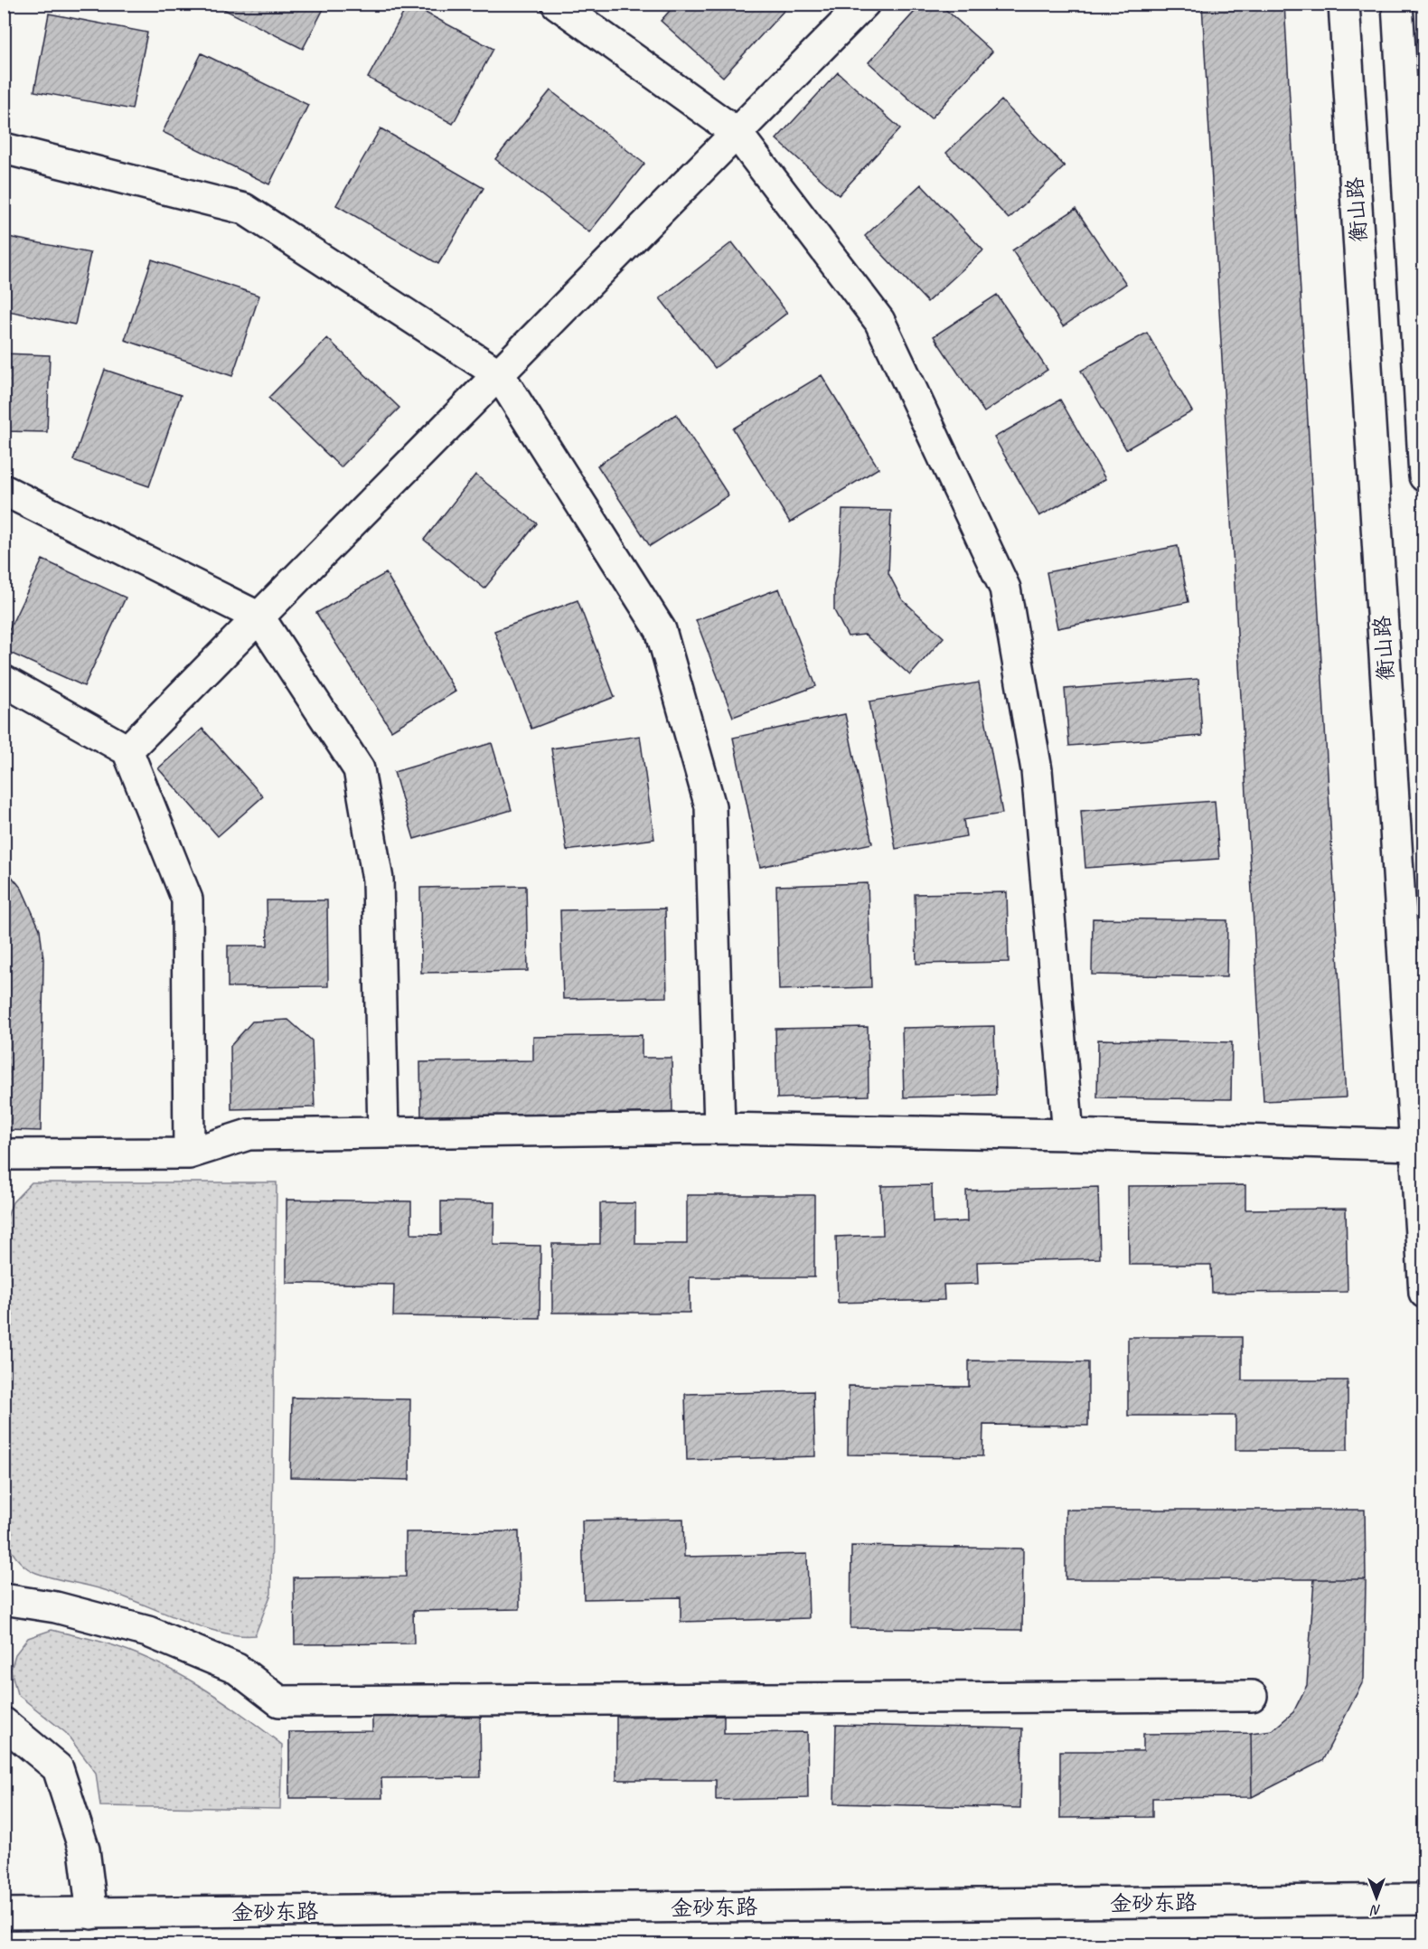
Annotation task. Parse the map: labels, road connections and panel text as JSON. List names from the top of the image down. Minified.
{"streets":{"street":["衡山路","金砂东路"]},"north":"bottom"}
